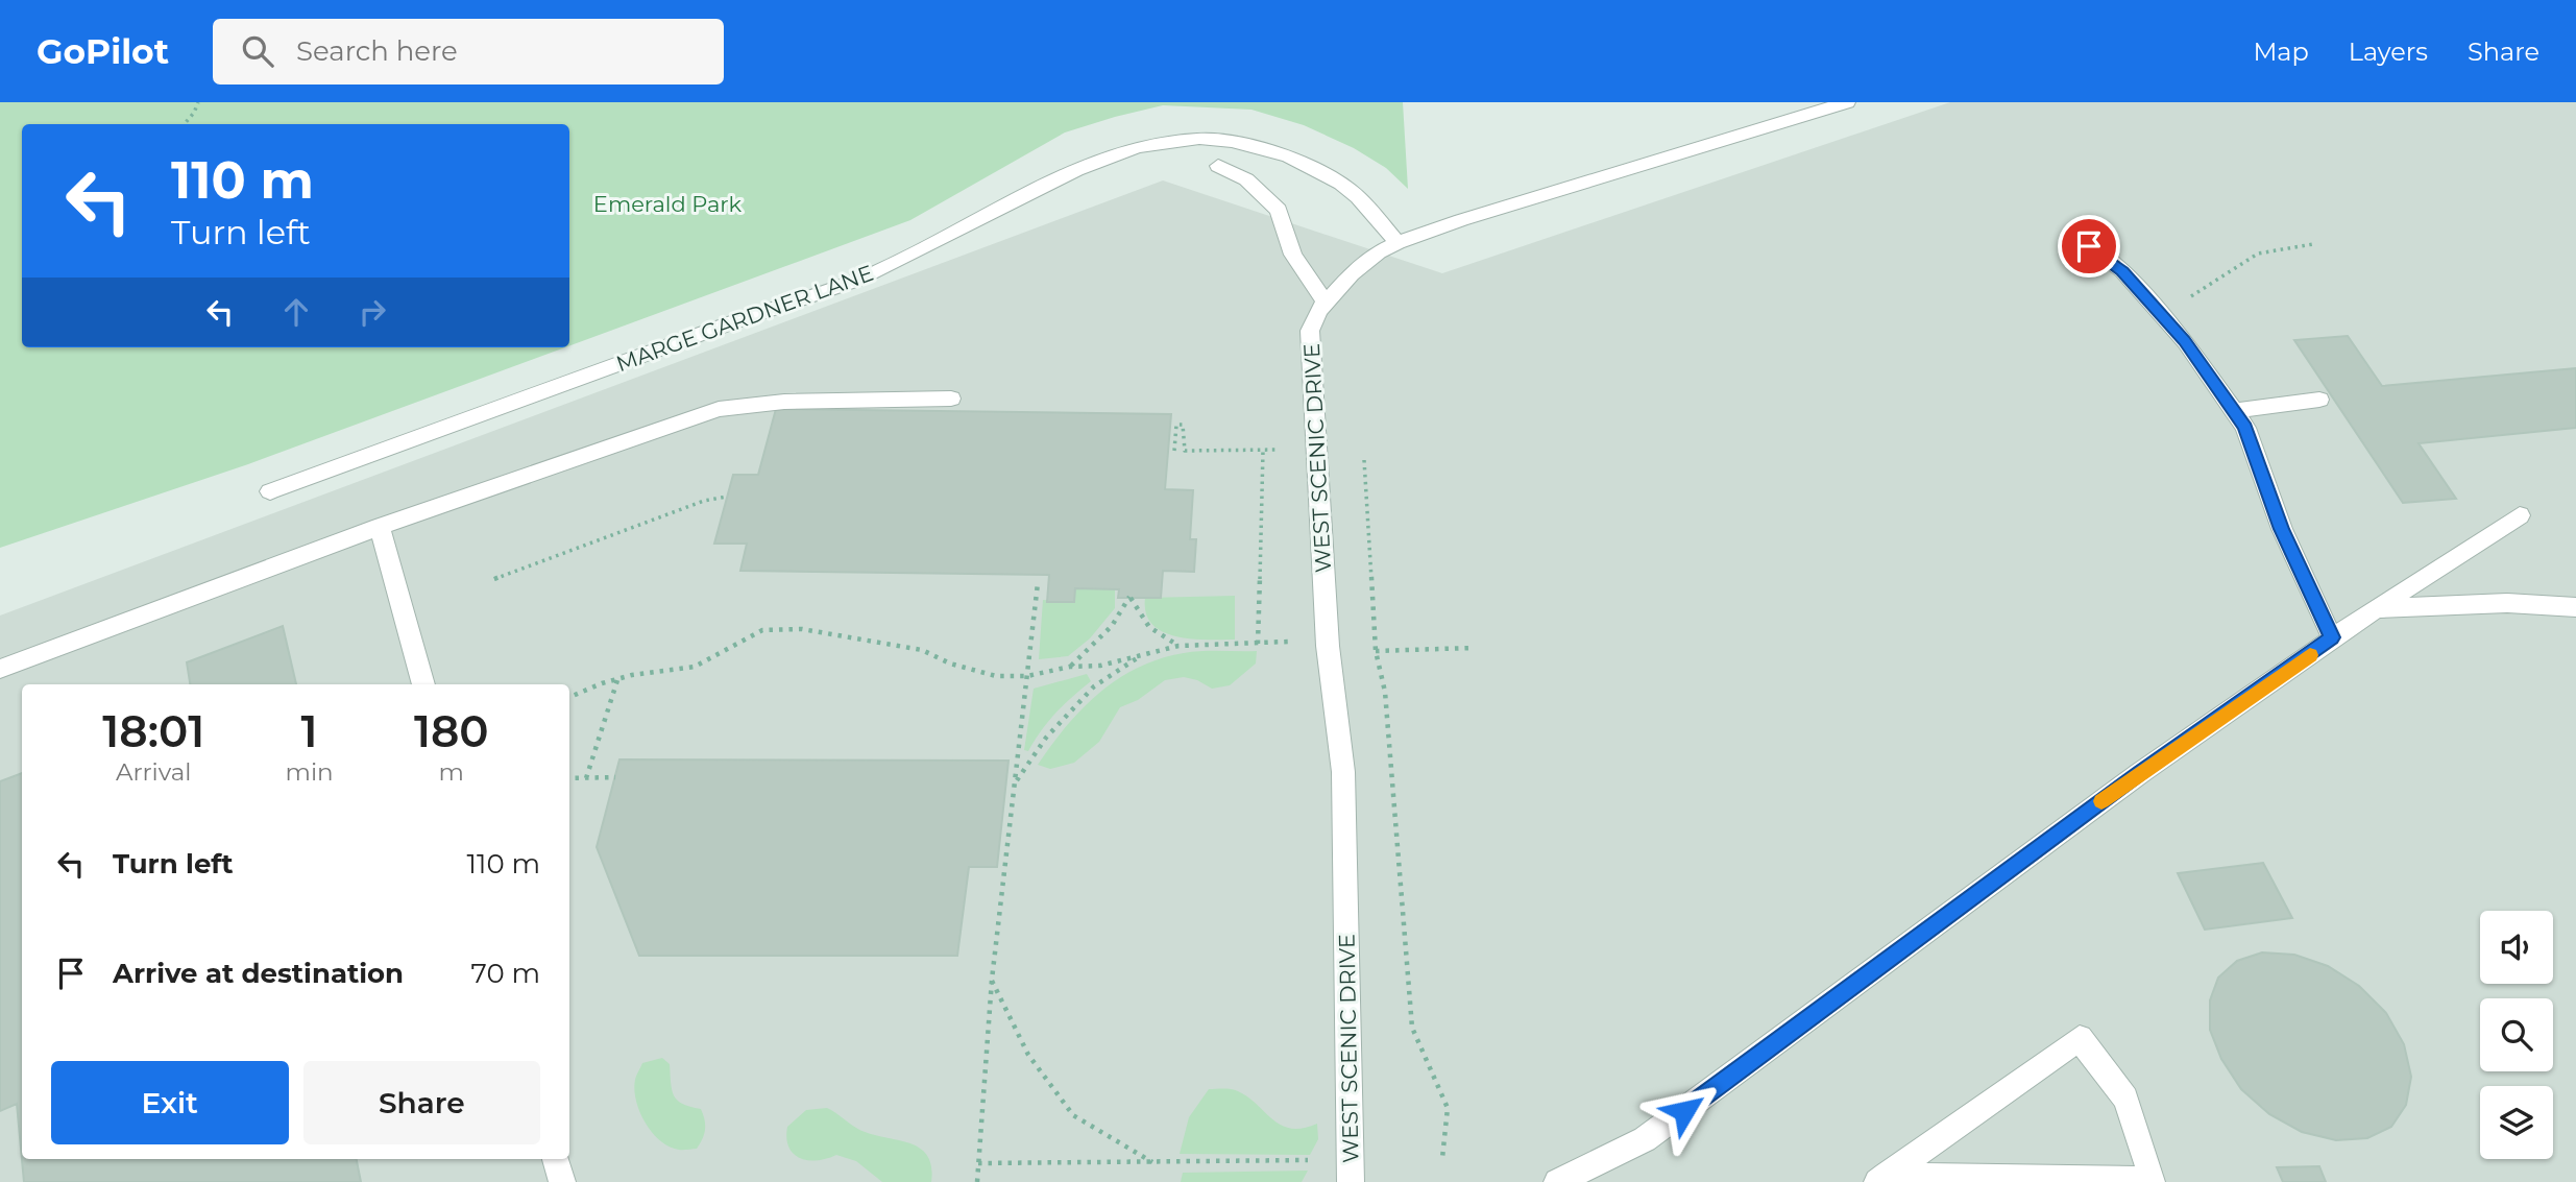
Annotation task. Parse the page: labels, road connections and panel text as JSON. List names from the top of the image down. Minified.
{"streets":{"street":["MARGE GARDNER LANE","WEST SCENIC DRIVE"]},"crossings":[["MARGE GARDNER LANE","WEST SCENIC DRIVE"]],"parks":["Emerald Park"],"page":{"header":"GoPilot","search":"Search here","nav":["Map","Layers","Share"],"turn":["110 m","Turn left"],"eta":["18:01","Arrival","1","min","180","m"],"list":[{"name":"Turn left","value":"110 m"},{"name":"Arrive at destination","value":"70 m"}],"buttons":["Exit","Share"]}}
